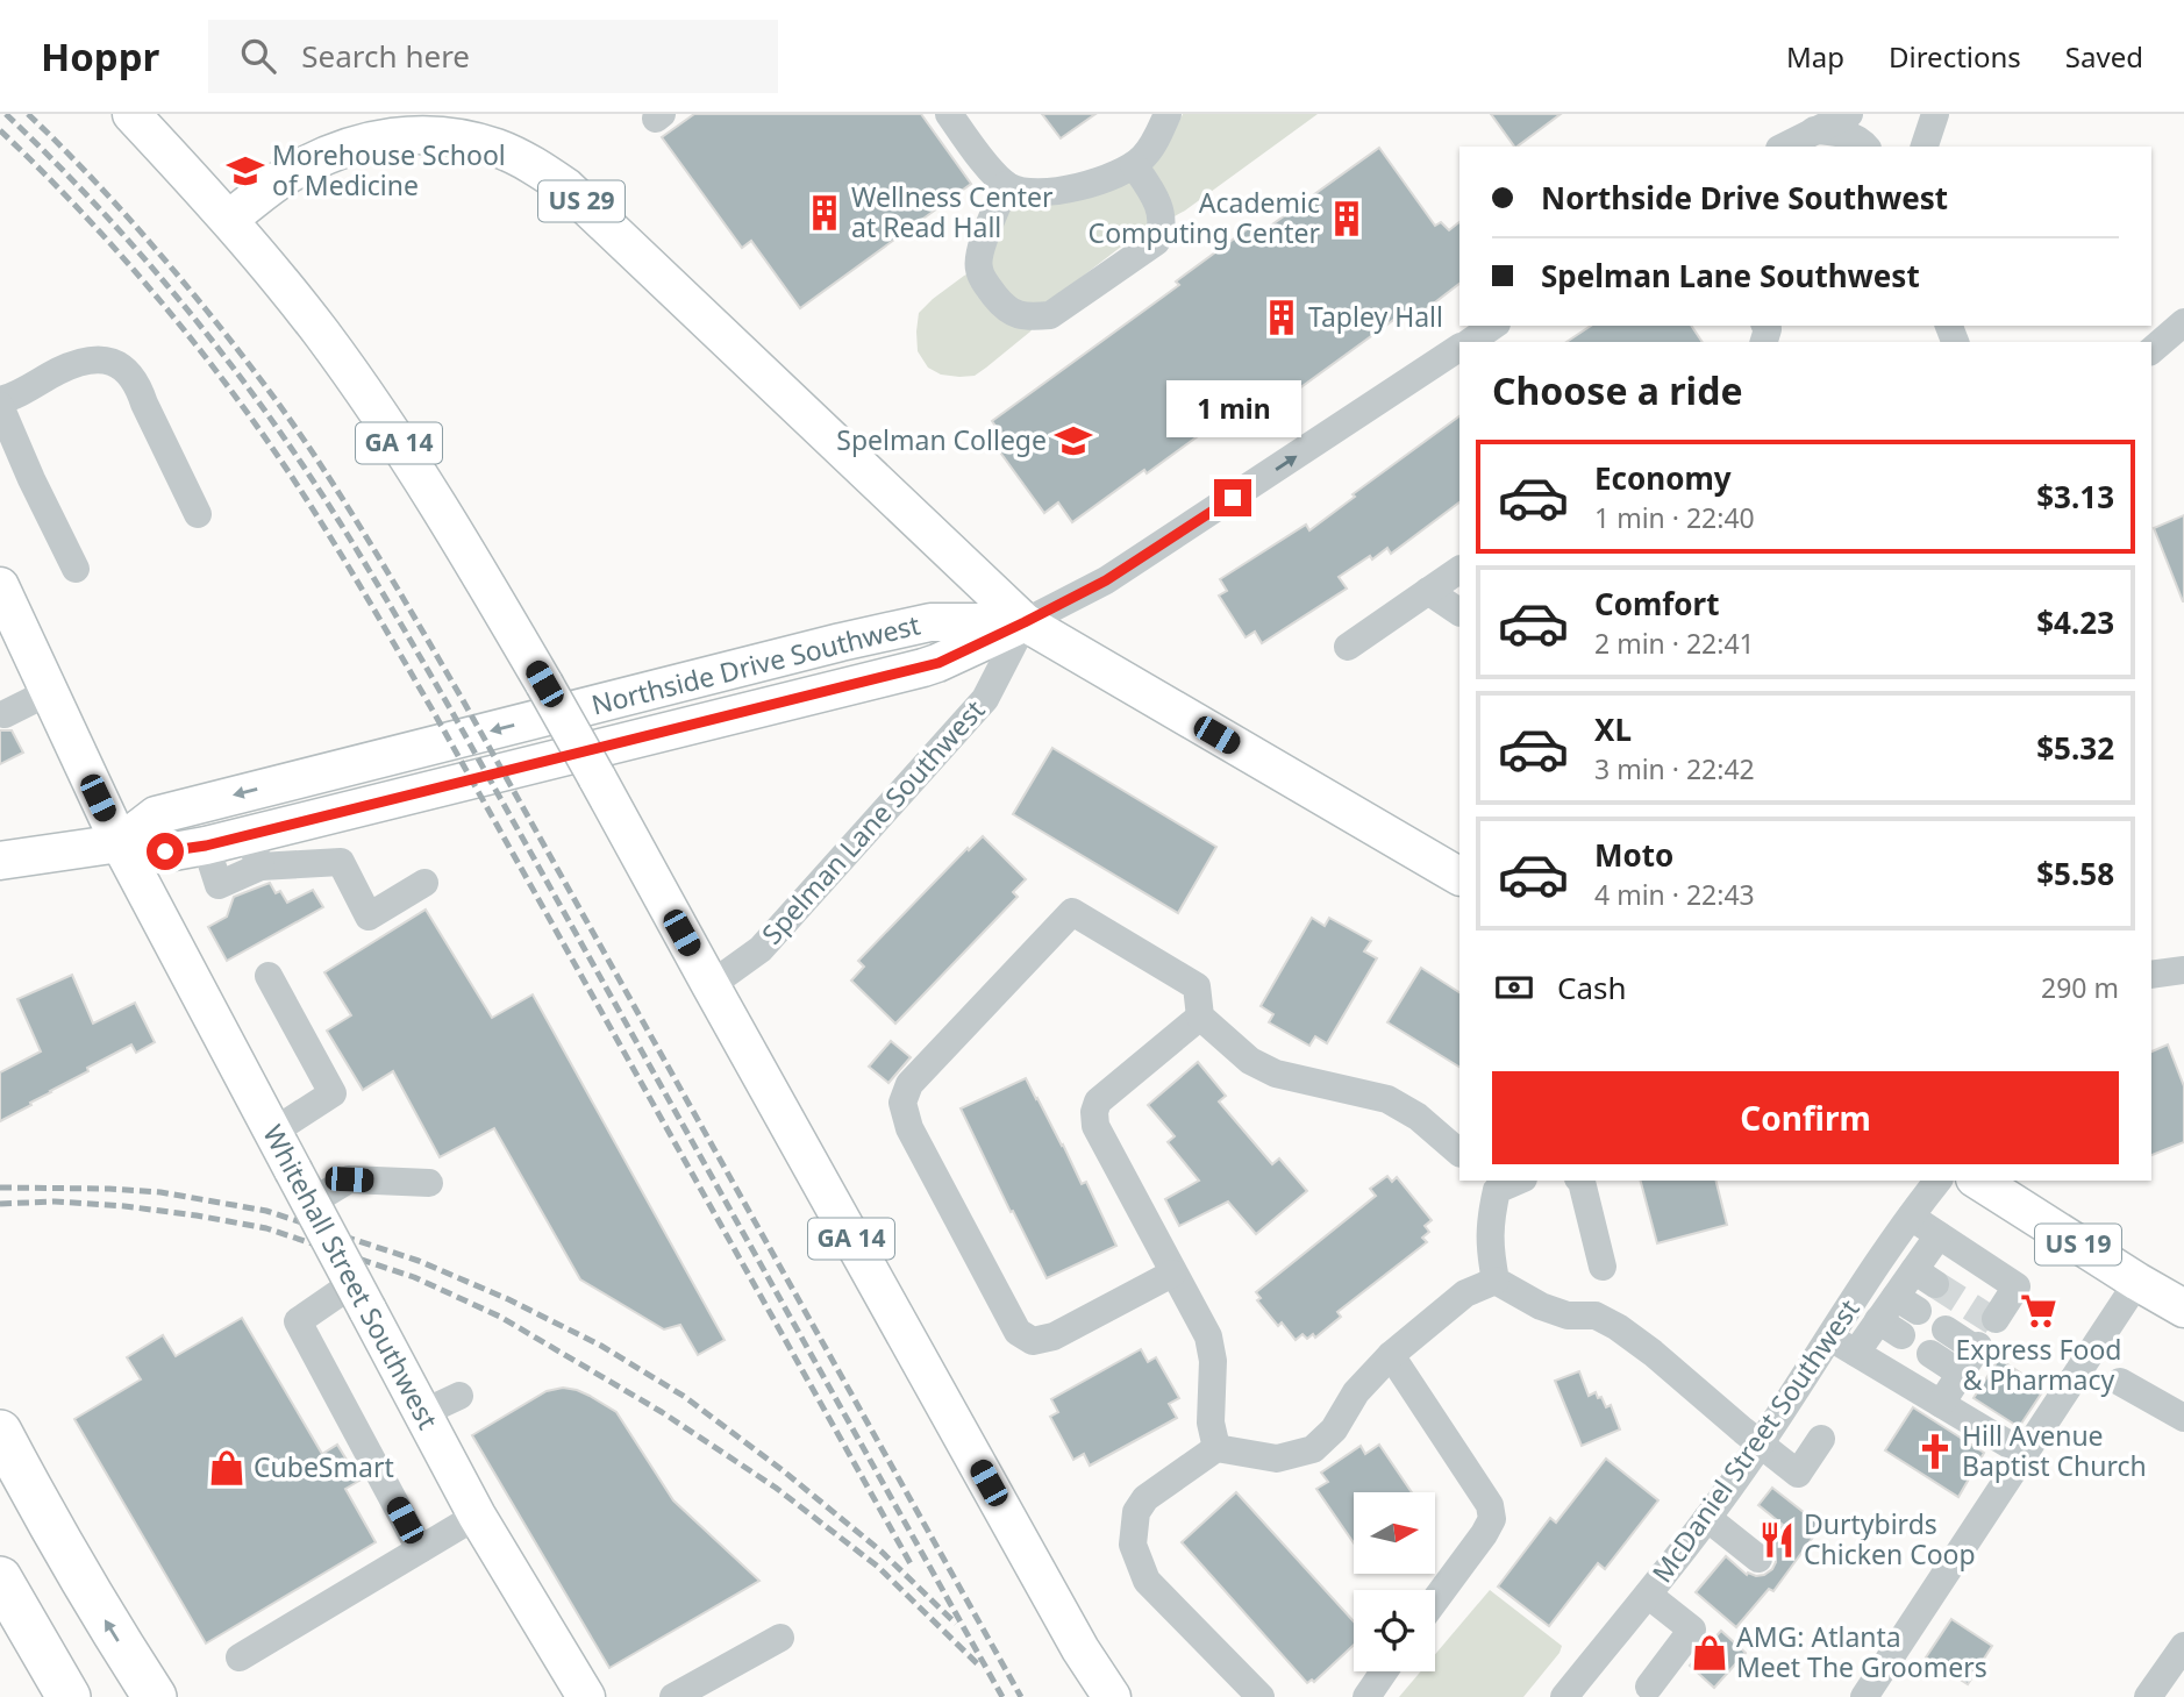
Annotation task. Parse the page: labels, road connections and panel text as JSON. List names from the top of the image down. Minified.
{"streets":{"main road":["US 29","GA 14","Northside Drive Southwest","US 19","Whitehall Street Southwest"],"street":["Spelman Lane Southwest","McDaniel Street Southwest"]},"crossings":[["US 29","GA 14"],["US 29","Northside Drive Southwest"],["US 29","Spelman Lane Southwest"],["GA 14","Spelman Lane Southwest"],["Northside Drive Southwest","Spelman Lane Southwest"],["Northside Drive Southwest","Whitehall Street Southwest"]],"places":{"school or university":["Morehouse School of Medicine","Spelman College"],"building":["Wellness Center at Read Hall","Academic Computing Center","Tapley Hall"],"supermarket":["Express Food & Pharmacy"],"church":["Hill Avenue Baptist Church"],"shop":["CubeSmart","AMG: Atlanta Meet The Groomers"],"restaurant":["Durtybirds Chicken Coop"]},"north":"right","page":{"header":"Hoppr","search":"Search here","nav":["Map","Directions","Saved"],"banner":["Northside Drive Southwest","Spelman Lane Southwest"],"heading":"Choose a ride","bubble":"1 min","list":[{"name":"Economy","note":"1 min · 22:40","value":"$3.13"},{"name":"Comfort","note":"2 min · 22:41","value":"$4.23"},{"name":"XL","note":"3 min · 22:42","value":"$5.32"},{"name":"Moto","note":"4 min · 22:43","value":"$5.58"}],"pay":["Cash","290 m"],"buttons":"Confirm"}}
